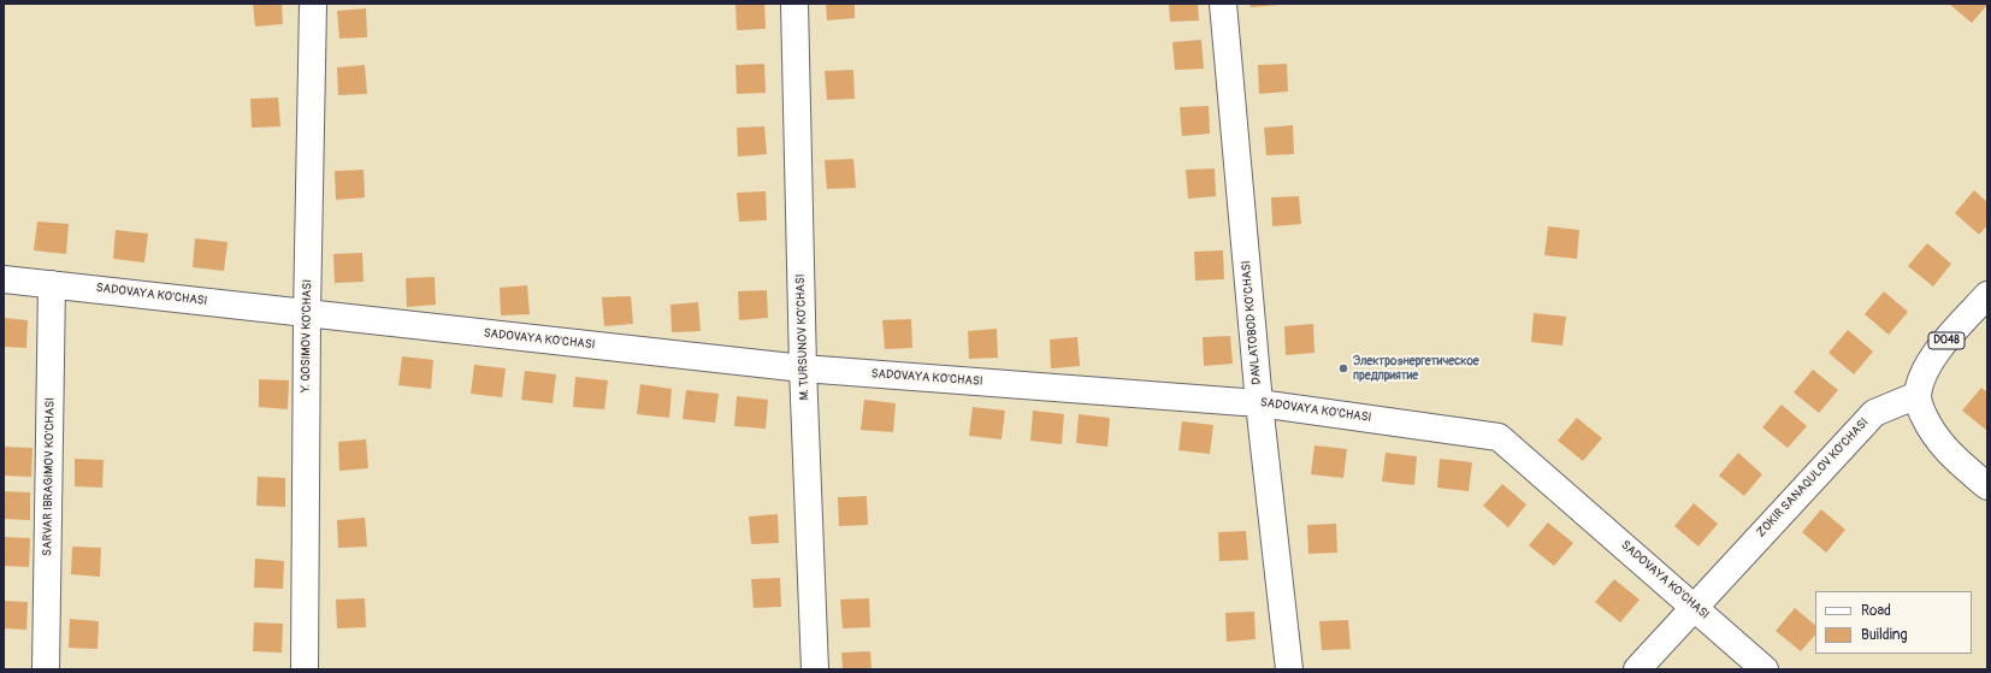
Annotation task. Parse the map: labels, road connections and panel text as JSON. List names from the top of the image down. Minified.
{"streets":{"street":["SADOVAYA KO'CHASI","DAVLATOBOD KO’CHASI","Y. QOSIMOV KO'CHASI","M. TURSUNOV KO'CHASI","D048","SARVAR IBRAGIMOV KO'CHASI","ZOKIR SANAQULOV KO'CHASI"]},"crossings":[["SADOVAYA KO'CHASI","DAVLATOBOD KO’CHASI"],["SADOVAYA KO'CHASI","Y. QOSIMOV KO'CHASI"],["SADOVAYA KO'CHASI","M. TURSUNOV KO'CHASI"],["SADOVAYA KO'CHASI","SARVAR IBRAGIMOV KO'CHASI"],["SADOVAYA KO'CHASI","ZOKIR SANAQULOV KO'CHASI"],["D048","ZOKIR SANAQULOV KO'CHASI"]],"places":["Электроэнергетическое предприятие"],"legend":["Road","Building"]}
